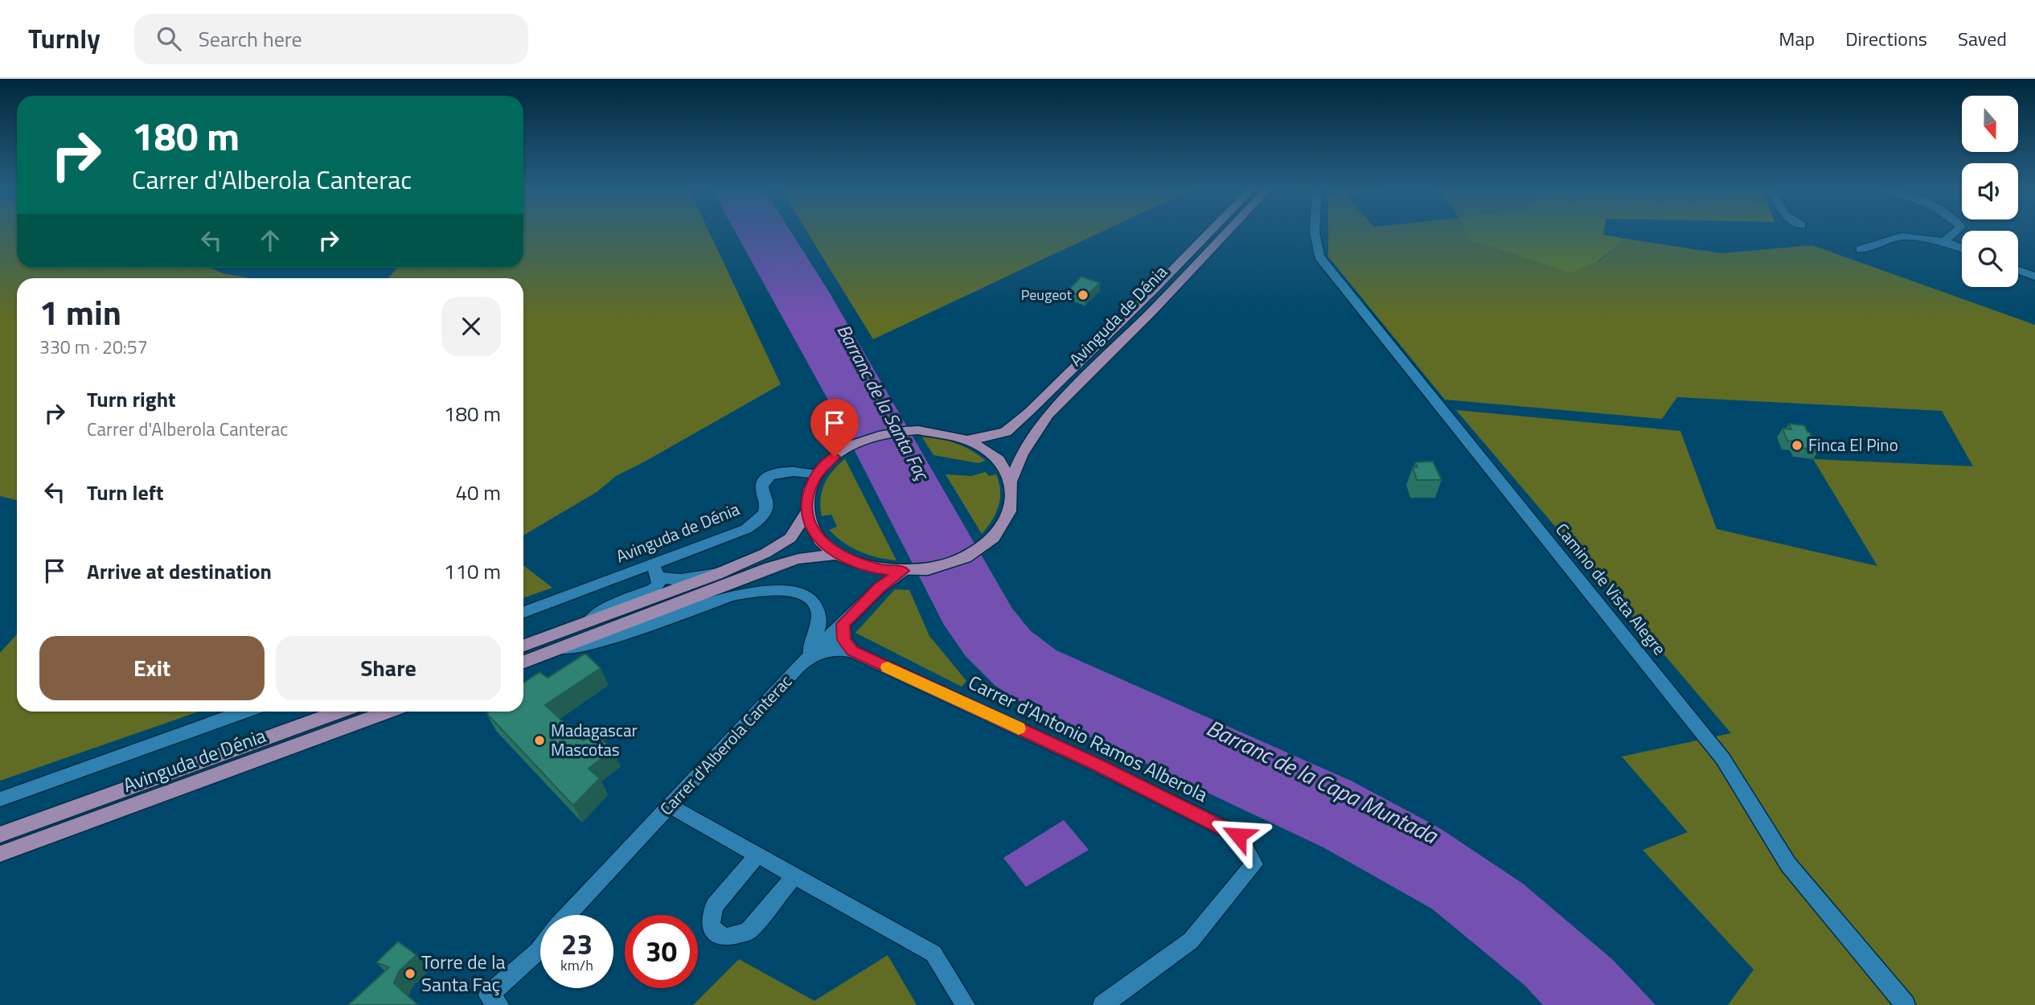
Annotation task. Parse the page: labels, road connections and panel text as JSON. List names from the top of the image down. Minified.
{"streets":{"main road":["Avinguda de Dénia"],"street":["Camino de Vista Alegre","Carrer d'Antonio Ramos Alberola","Carrer d'Alberola Canterac"]},"crossings":[["Avinguda de Dénia","Carrer d'Alberola Canterac"],["Carrer d'Antonio Ramos Alberola","Carrer d'Alberola Canterac"]],"water":["Barranc de la Santa Faç","Barranc de la Capa Muntada"],"places":["Peugeot","Finca El Pino","Madagascar Mascotas","Torre de la Santa Faç"],"north":"bottom","page":{"header":"Turnly","search":"Search here","nav":["Map","Directions","Saved"],"turn":["180 m","Carrer d'Alberola Canterac"],"heading":["1 min","330 m · 20:57"],"list":[{"name":"Turn right","note":"Carrer d'Alberola Canterac","value":"180 m"},{"name":"Turn left","value":"40 m"},{"name":"Arrive at destination","value":"110 m"}],"buttons":["Exit","Share"],"speed":"23 km/h","limit":"30"}}
